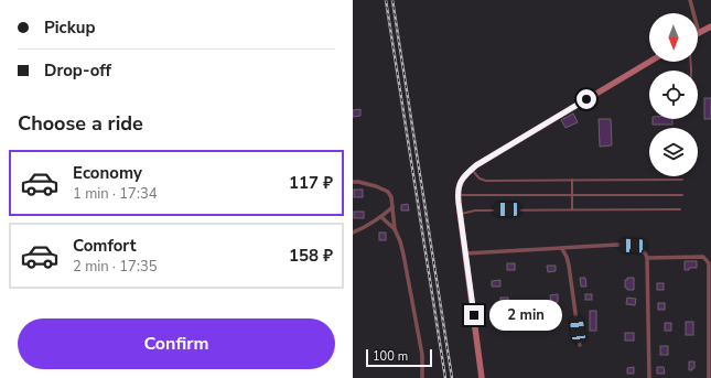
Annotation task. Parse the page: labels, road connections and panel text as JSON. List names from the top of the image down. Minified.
{"scale_bar":"100 m","north":"bottom","page":{"banner":["Pickup","Drop-off"],"heading":"Choose a ride","list":[{"name":"Economy","note":"1 min · 17:34","value":"117 ₽"},{"name":"Comfort","note":"2 min · 17:35","value":"158 ₽"}],"bubble":"2 min","buttons":"Confirm","scale":"100 m"}}
